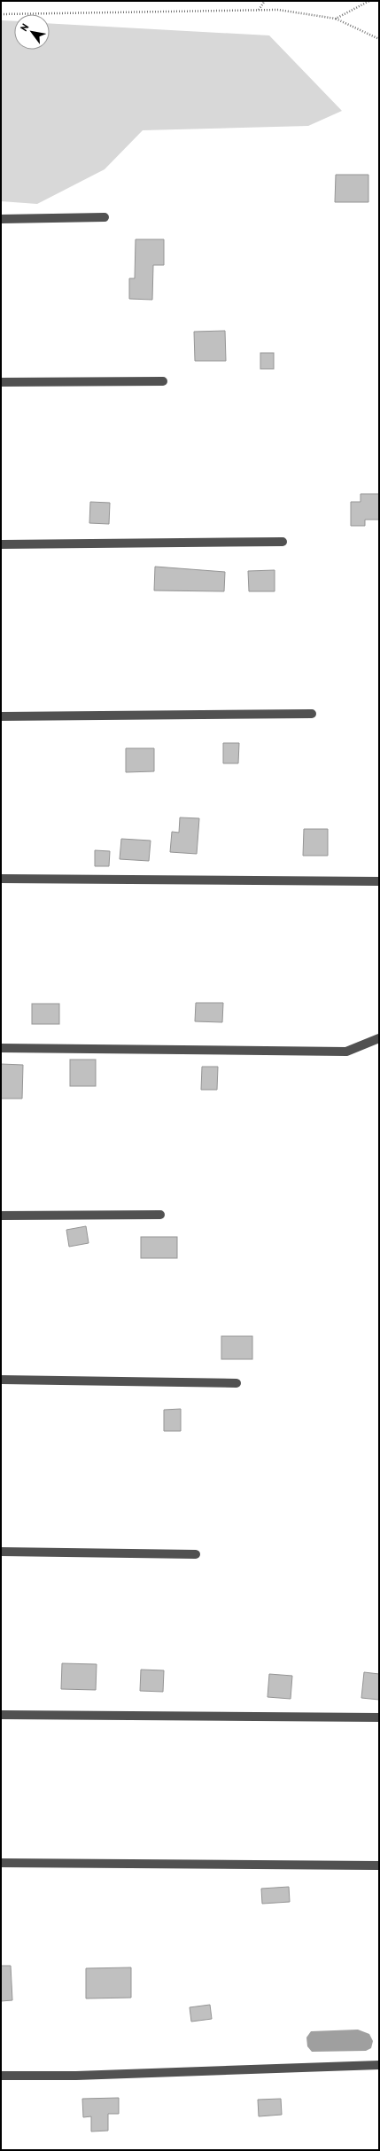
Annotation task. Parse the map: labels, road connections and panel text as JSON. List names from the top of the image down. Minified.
{"north":"top left"}
